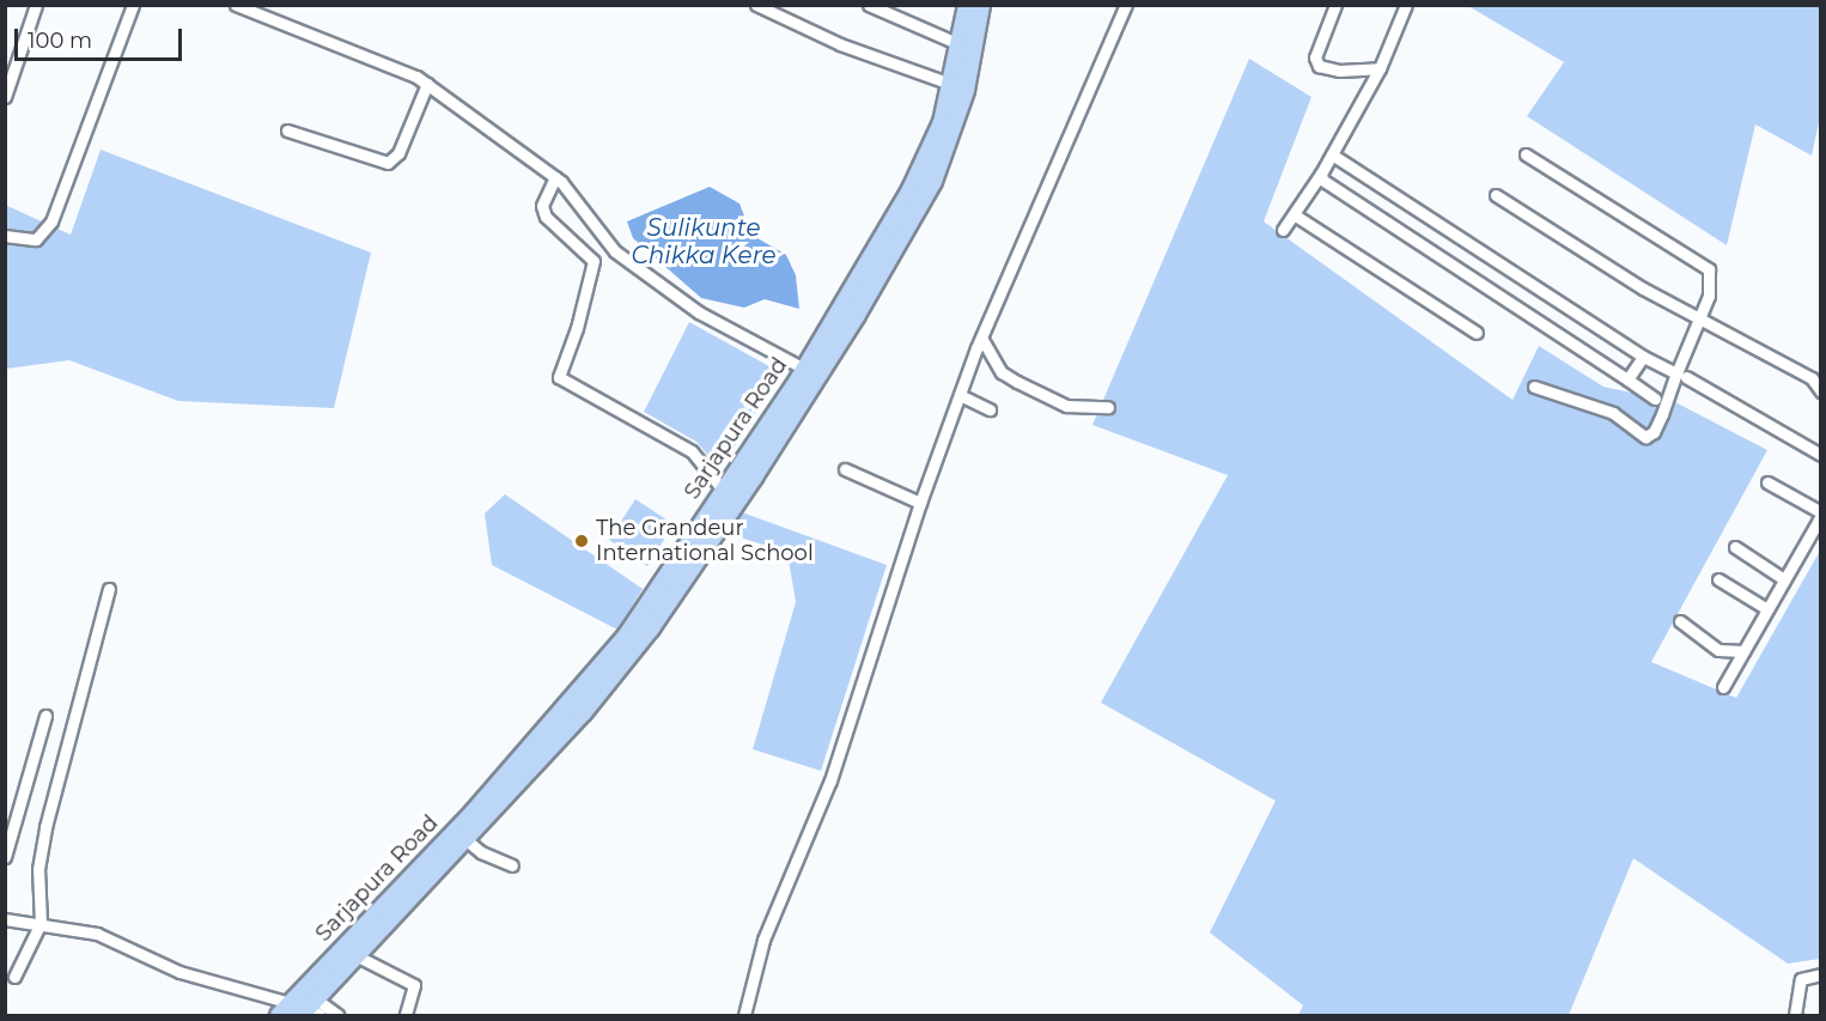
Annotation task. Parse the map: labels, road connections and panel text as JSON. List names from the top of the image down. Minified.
{"streets":{"main road":["Sarjapura Road"]},"water":["Sulikunte Chikka Kere"],"places":["The Grandeur International School"],"scale_bar":"100 m"}
